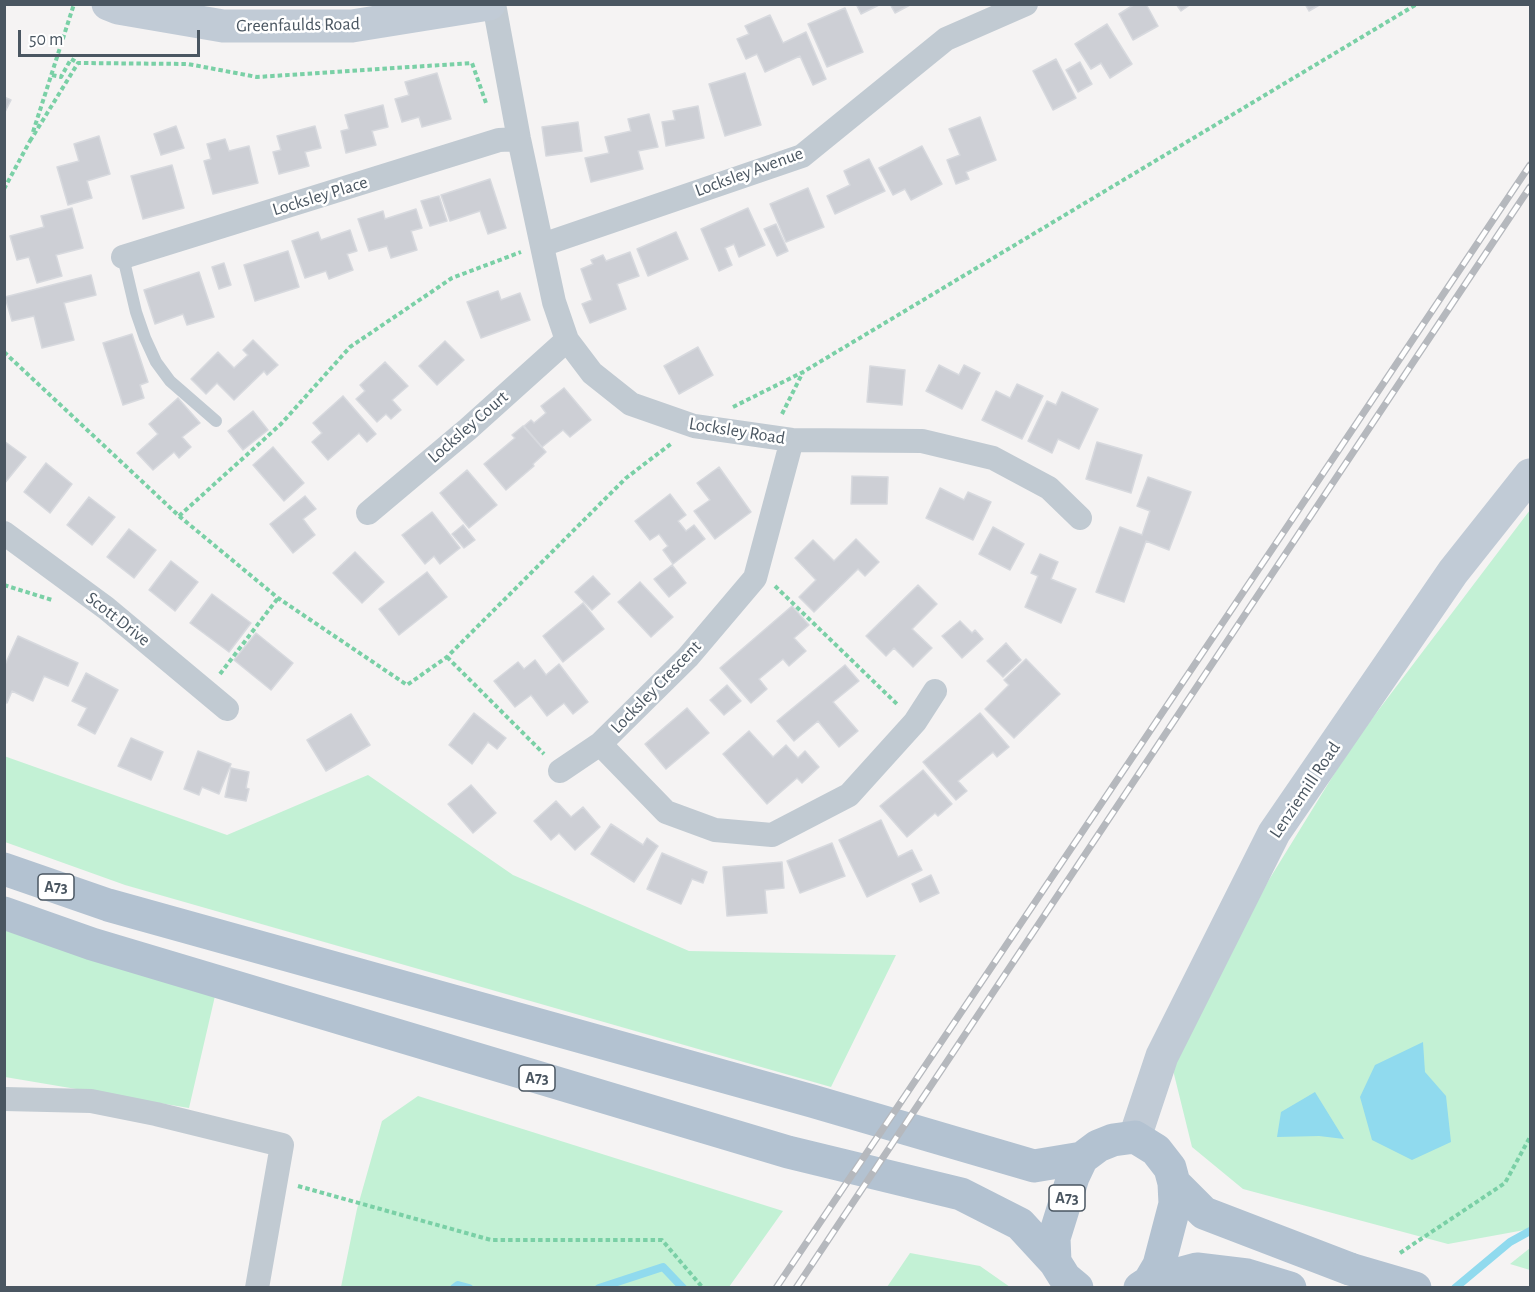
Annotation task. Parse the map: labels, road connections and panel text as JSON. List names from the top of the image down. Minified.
{"streets":{"main road":["Greenfaulds Road","Lenziemill Road","A73"],"street":["Locksley Avenue","Locksley Place","Locksley Court","Locksley Road","Scott Drive","Locksley Crescent"]},"crossings":[["Locksley Avenue","Locksley Road"],["Locksley Place","Locksley Road"],["Locksley Court","Locksley Road"],["Locksley Road","Locksley Crescent"],["Lenziemill Road","A73"]],"scale_bar":"50 m"}
